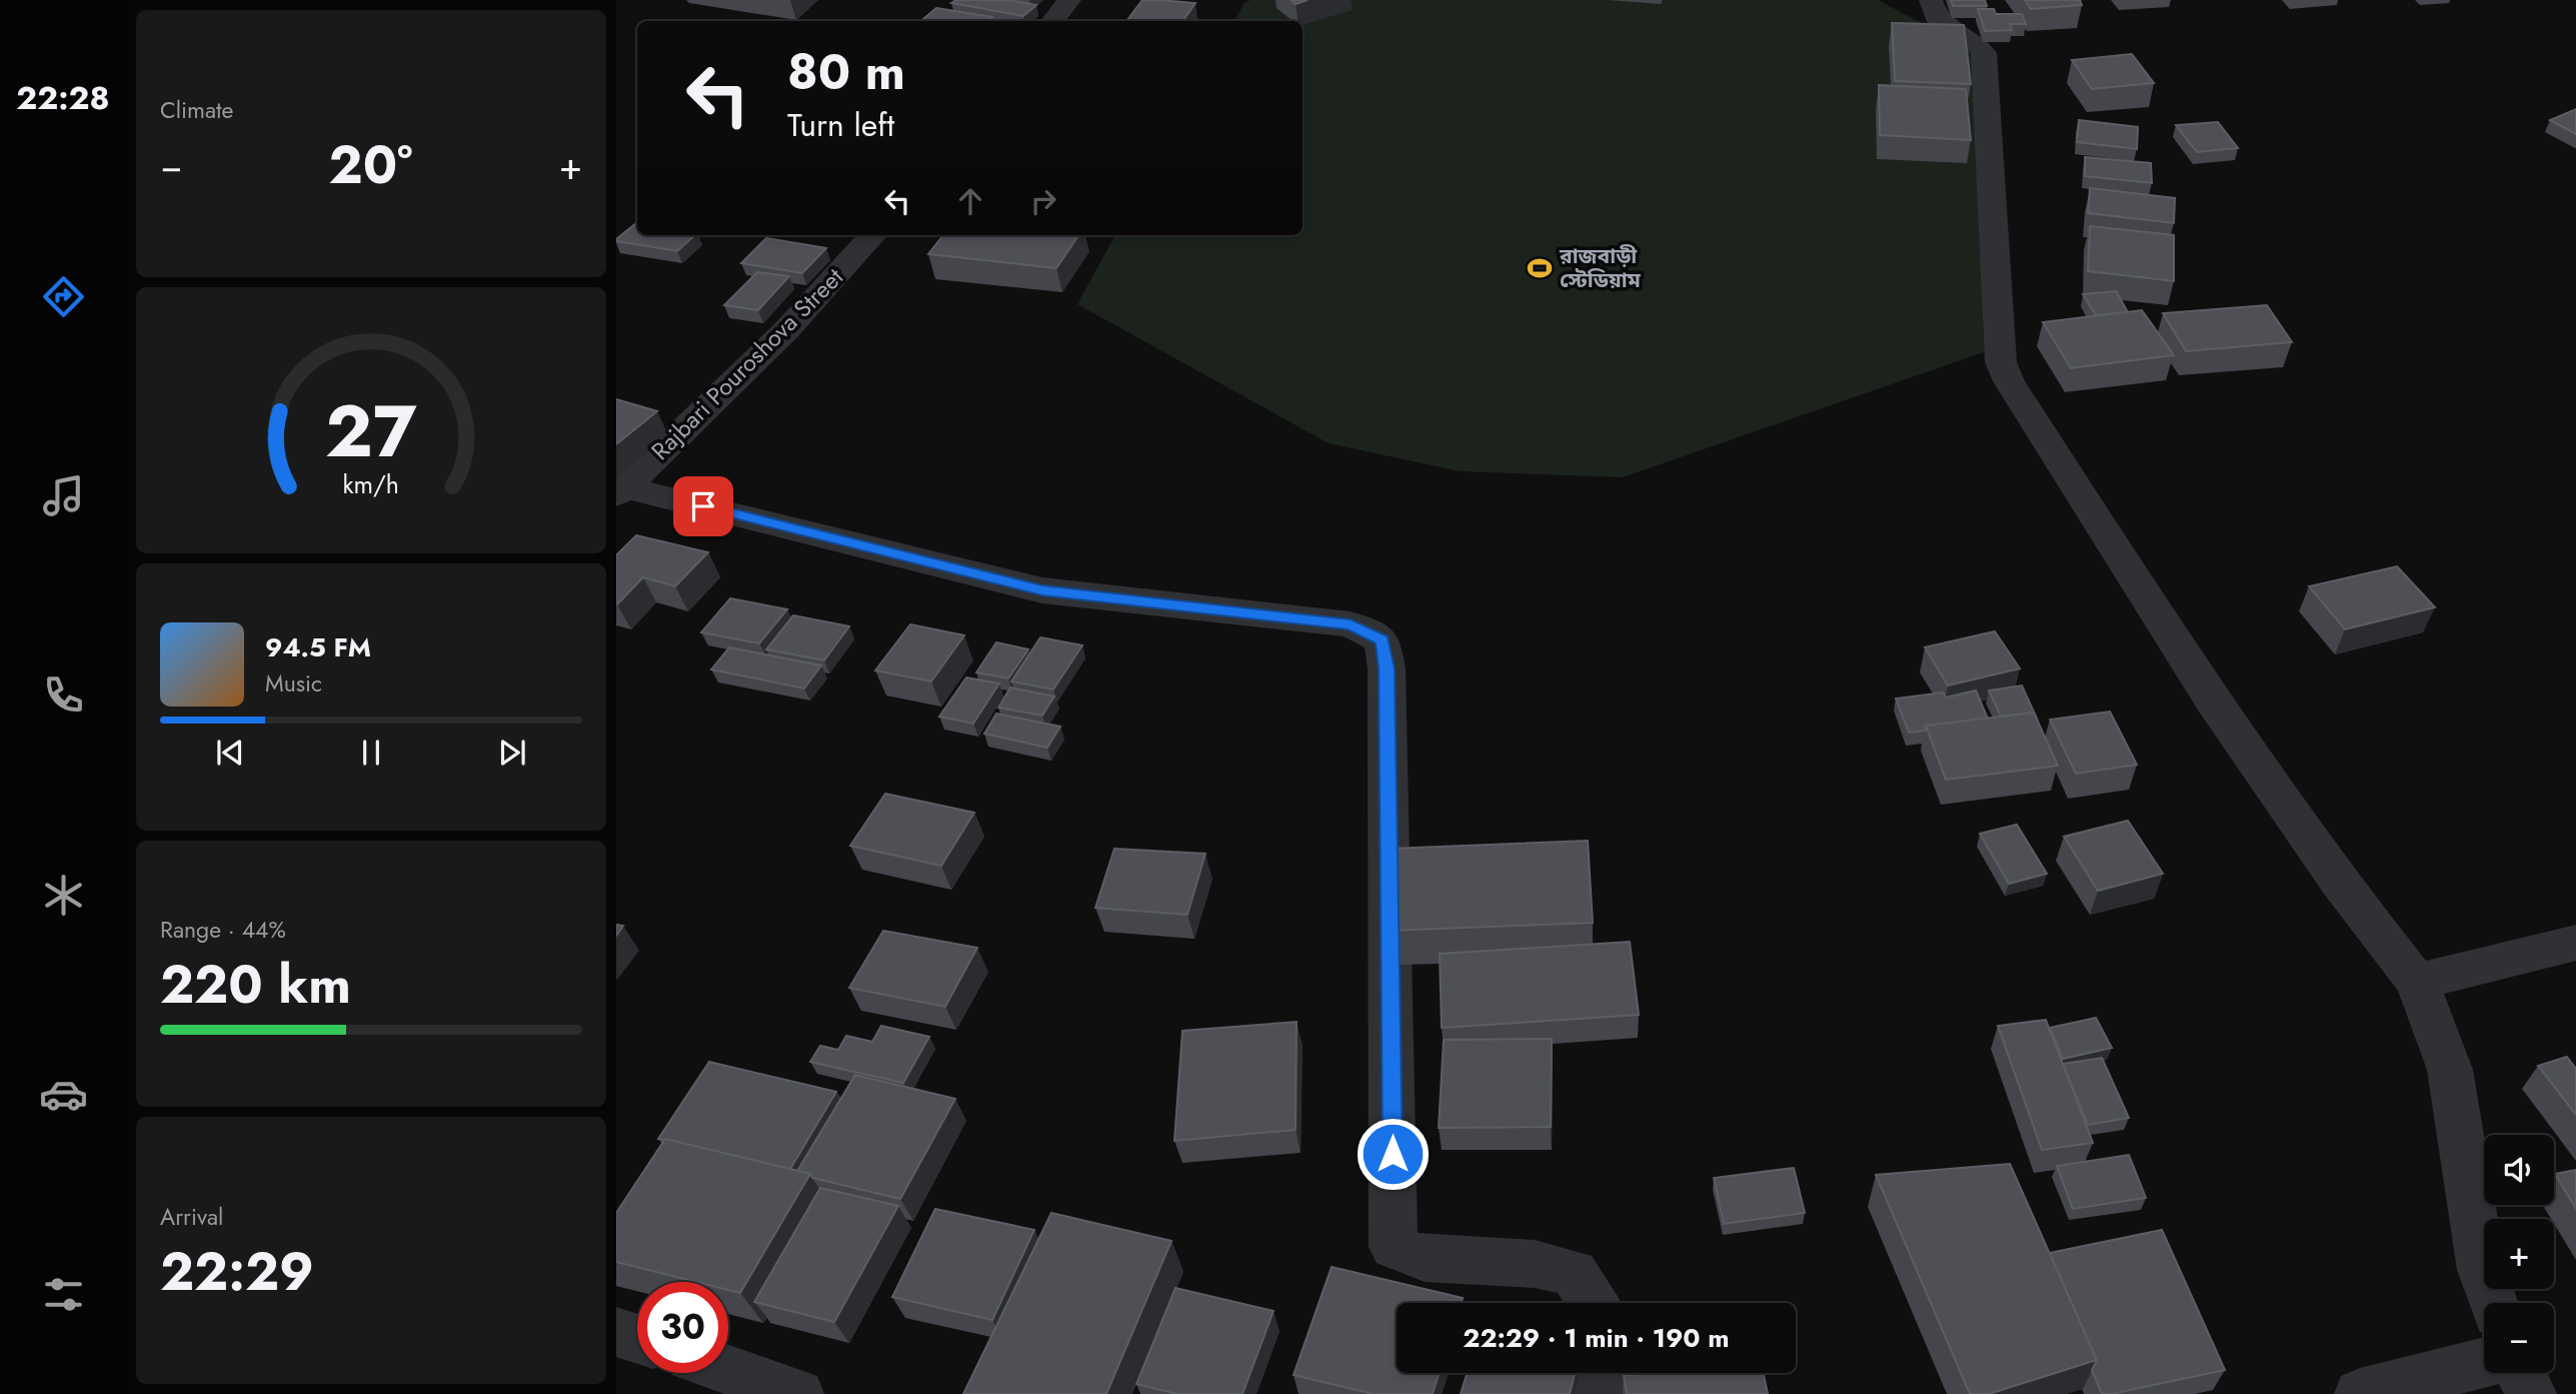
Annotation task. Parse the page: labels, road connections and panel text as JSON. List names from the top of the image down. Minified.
{"streets":{"street":["Rajbari Pouroshova Street"]},"places":{"sports":["রাজবাড়ী স্টেডিয়াম"]},"page":{"tabs":"22:28","tile":["Climate",["Range · 44%","220 km"],["Arrival","22:29"]],"turn":["80 m","Turn left"],"heat":["−","20°","+"],"song":["94.5 FM","Music"],"map_buttons":["+","−"],"limit":"30","trip":"22:29 · 1 min · 190 m","gauge":["27","km/h"]}}
